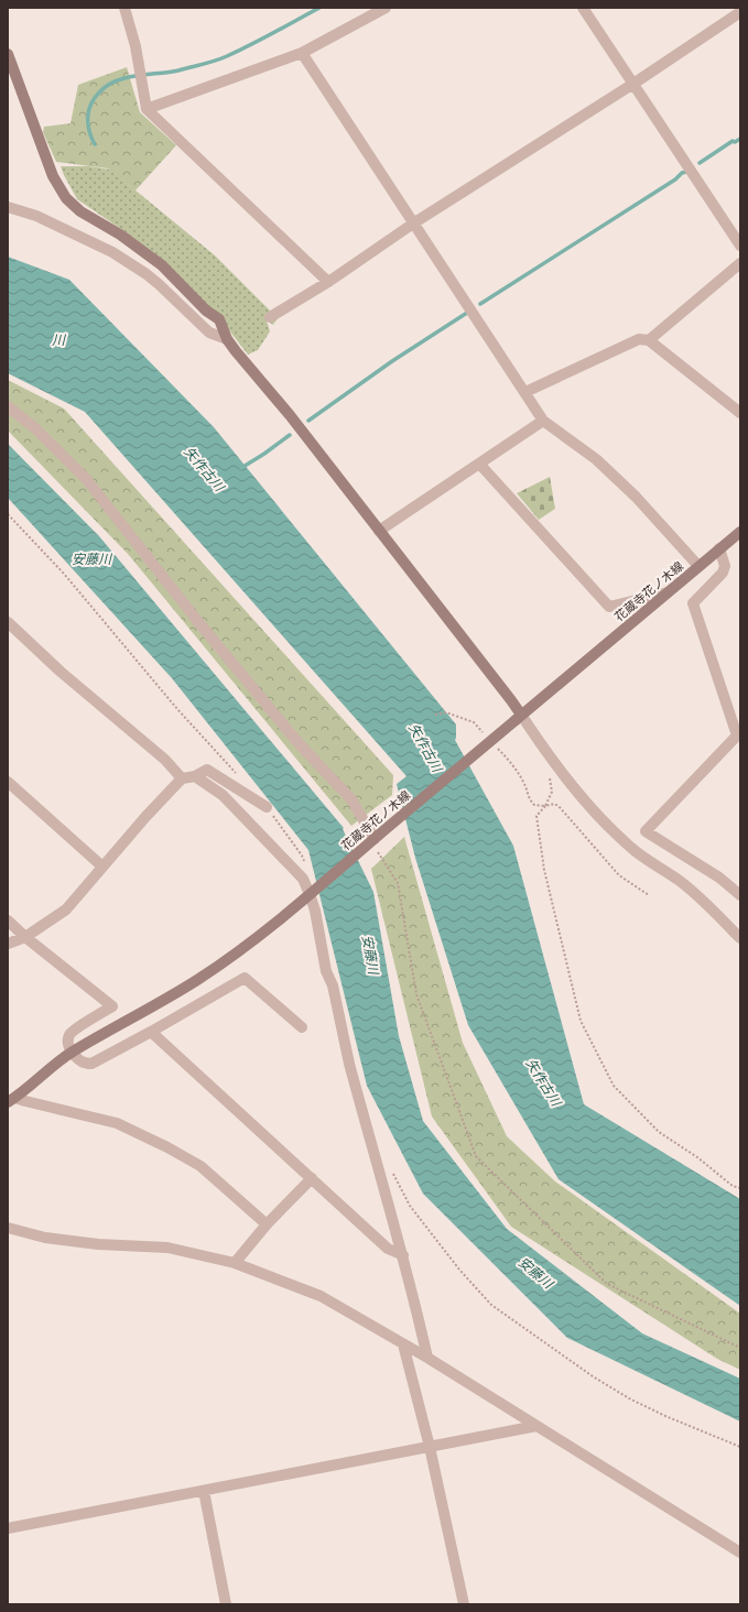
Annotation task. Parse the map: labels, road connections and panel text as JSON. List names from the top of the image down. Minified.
{"streets":{"main road":["花蔵寺花ノ木線"]},"water":["川","矢作古川","安藤川"]}
